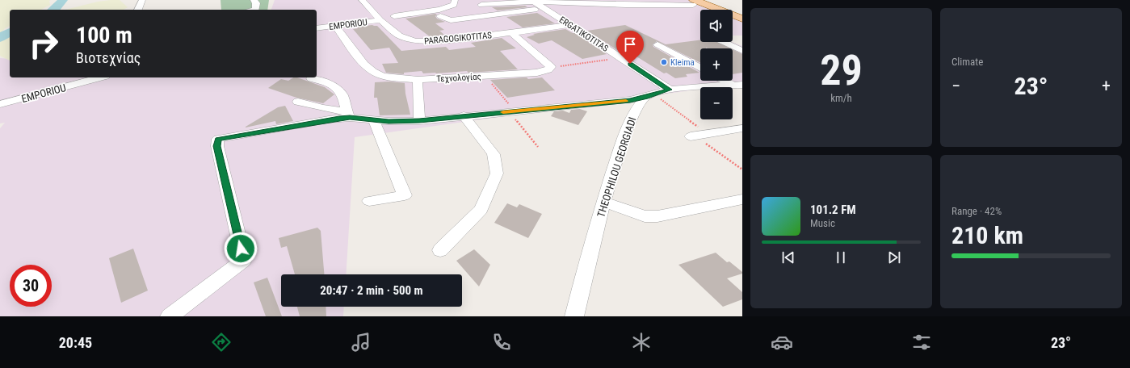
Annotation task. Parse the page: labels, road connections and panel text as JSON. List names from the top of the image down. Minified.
{"streets":{"street":["EMPORIOU","ERGATIKOTITAS","PARAGOGIKOTITAS","Τεχνολογίας","THEOPHILOU GEORGIADI"]},"crossings":[["EMPORIOU","PARAGOGIKOTITAS"],["EMPORIOU","Τεχνολογίας"],["ERGATIKOTITAS","PARAGOGIKOTITAS"]],"places":["Kleima"],"page":{"tile":[["29","km/h"],"Climate",["Range · 42%","210 km"]],"map_buttons":["+","−"],"turn":["100 m","Βιοτεχνίας"],"heat":["−","23°","+"],"song":["101.2 FM","Music"],"limit":"30","trip":"20:47 · 2 min · 500 m","tabs":["20:45","23°"]}}
